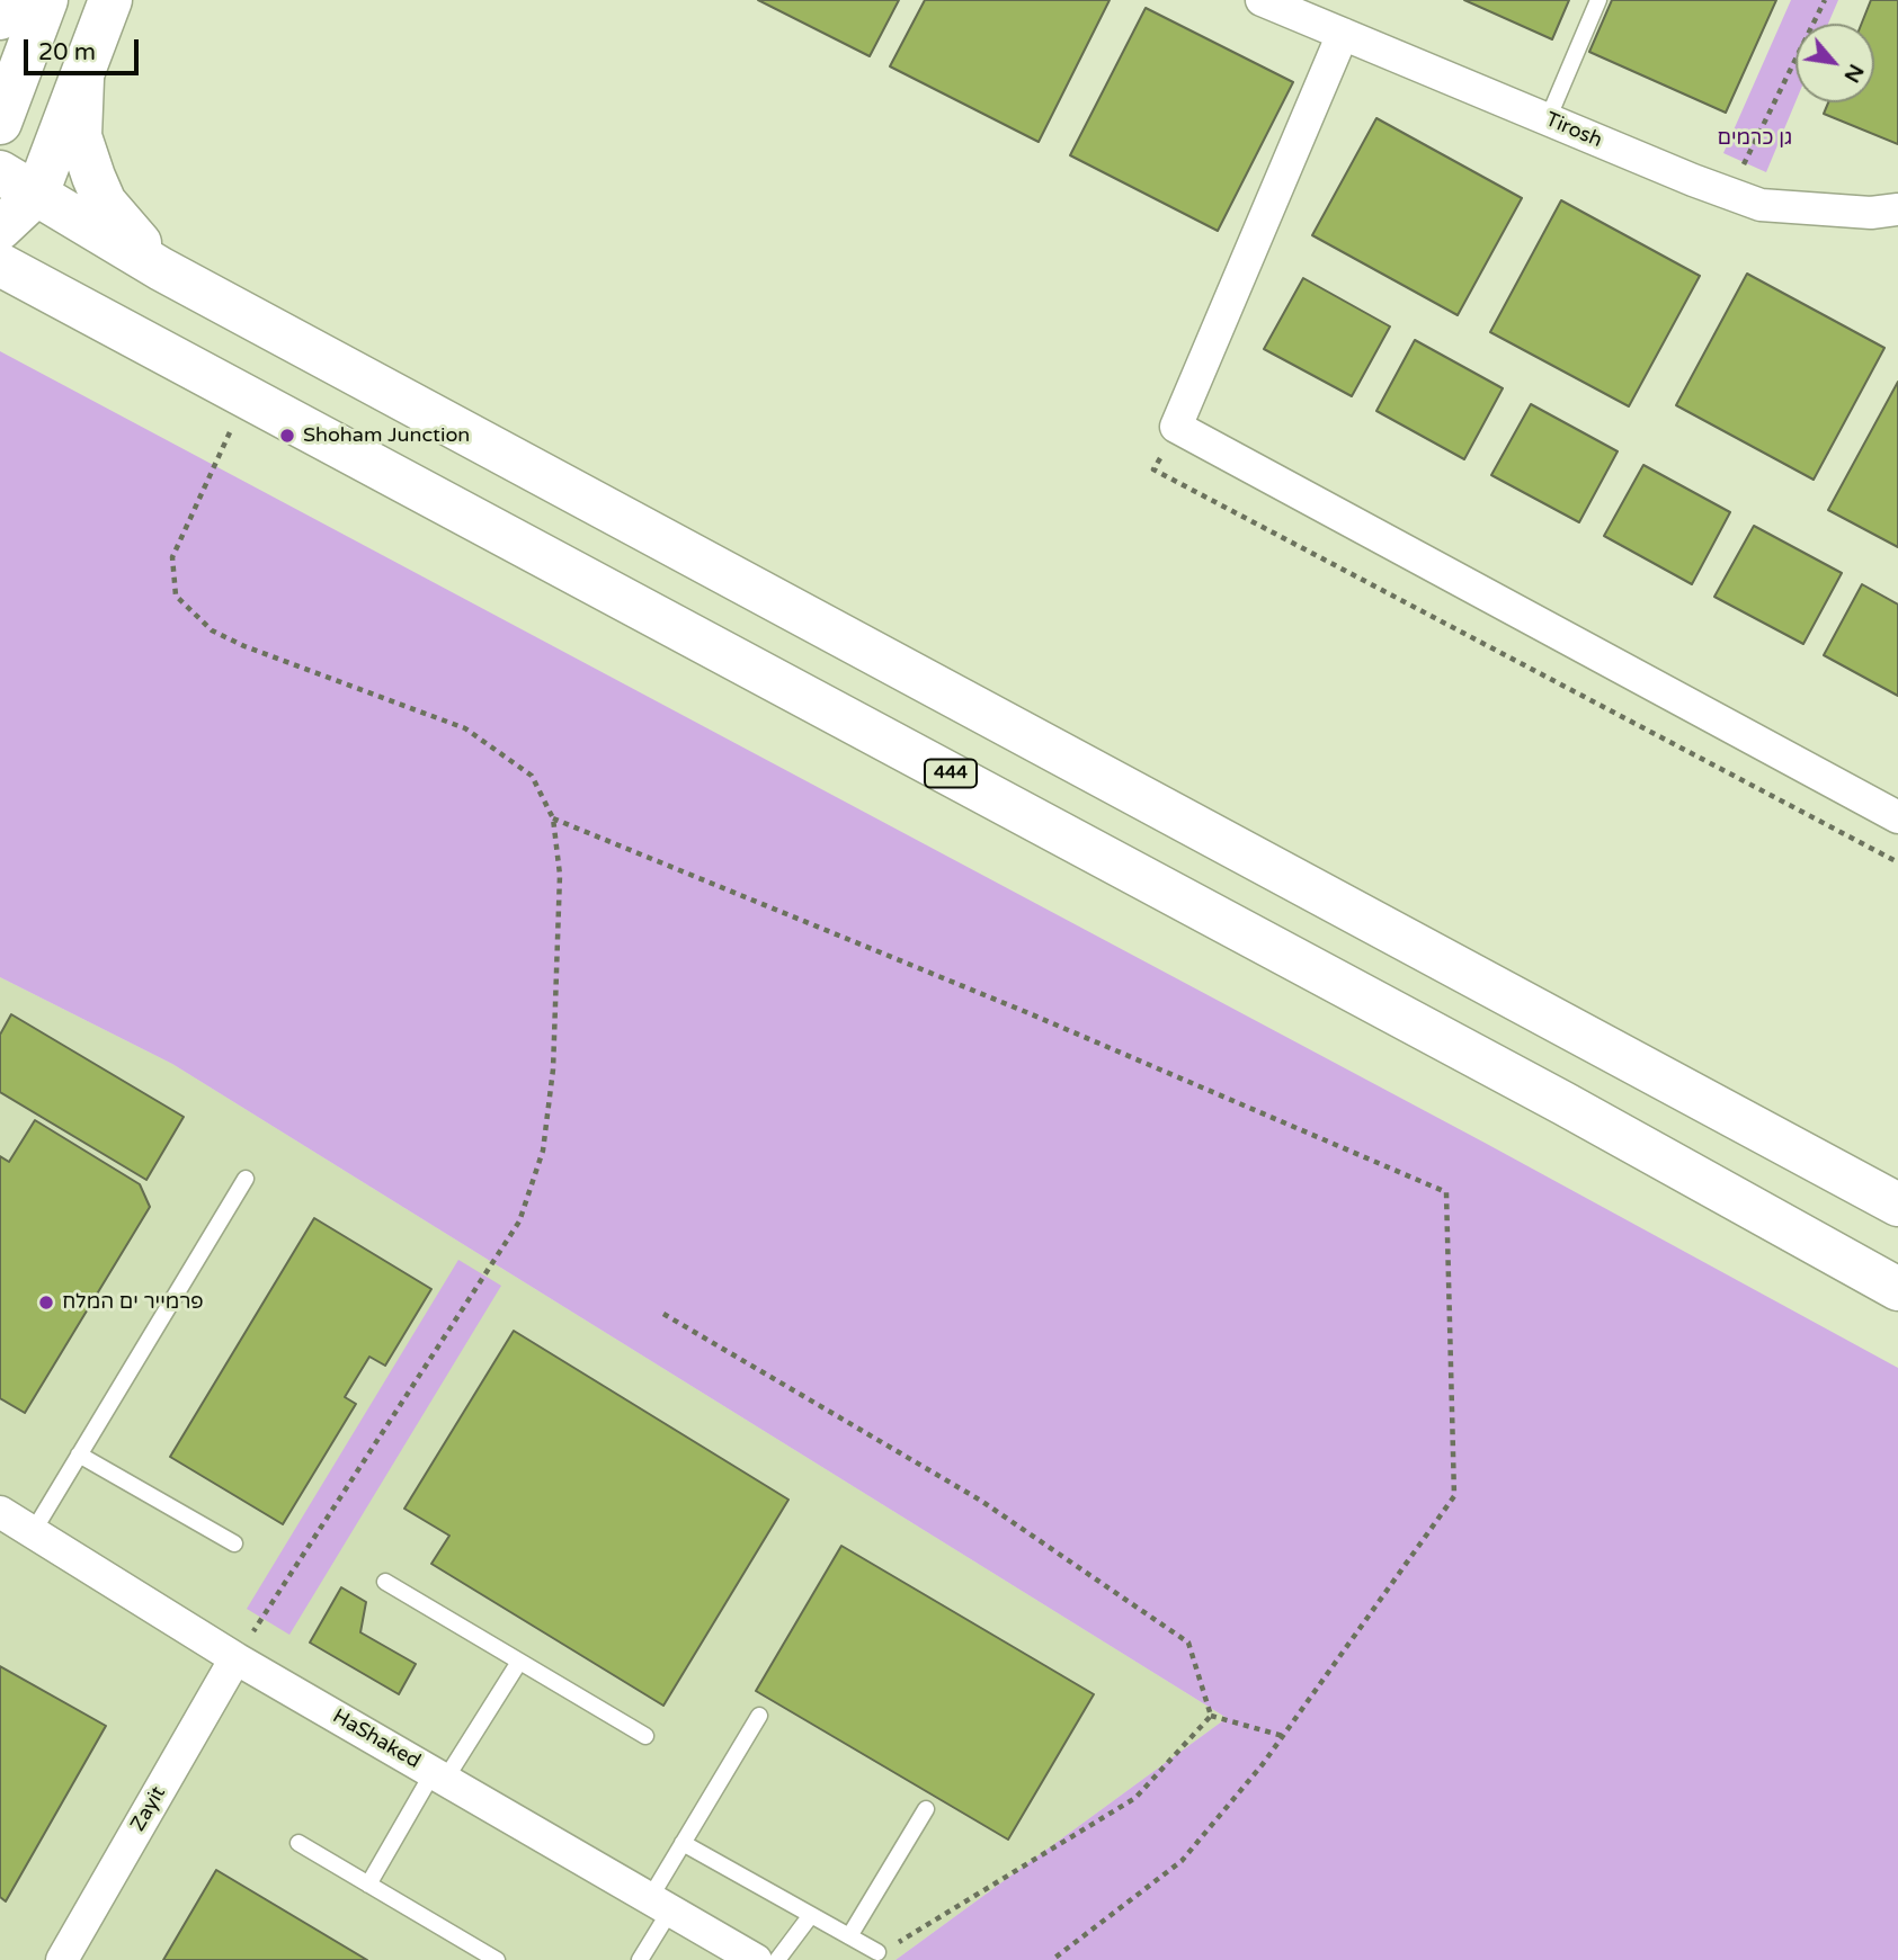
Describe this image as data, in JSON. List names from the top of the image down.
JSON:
{
  "streets": {
    "main road": ["444"],
    "street": ["Tirosh", "HaShaked", "Zayit"]
  },
  "crossings": [
    ["HaShaked", "Zayit"]
  ],
  "parks": ["גן כרמים"],
  "places": ["Shoham Junction", "פרמייר ים המלח"],
  "scale_bar": "20 m",
  "north": "bottom right"
}
